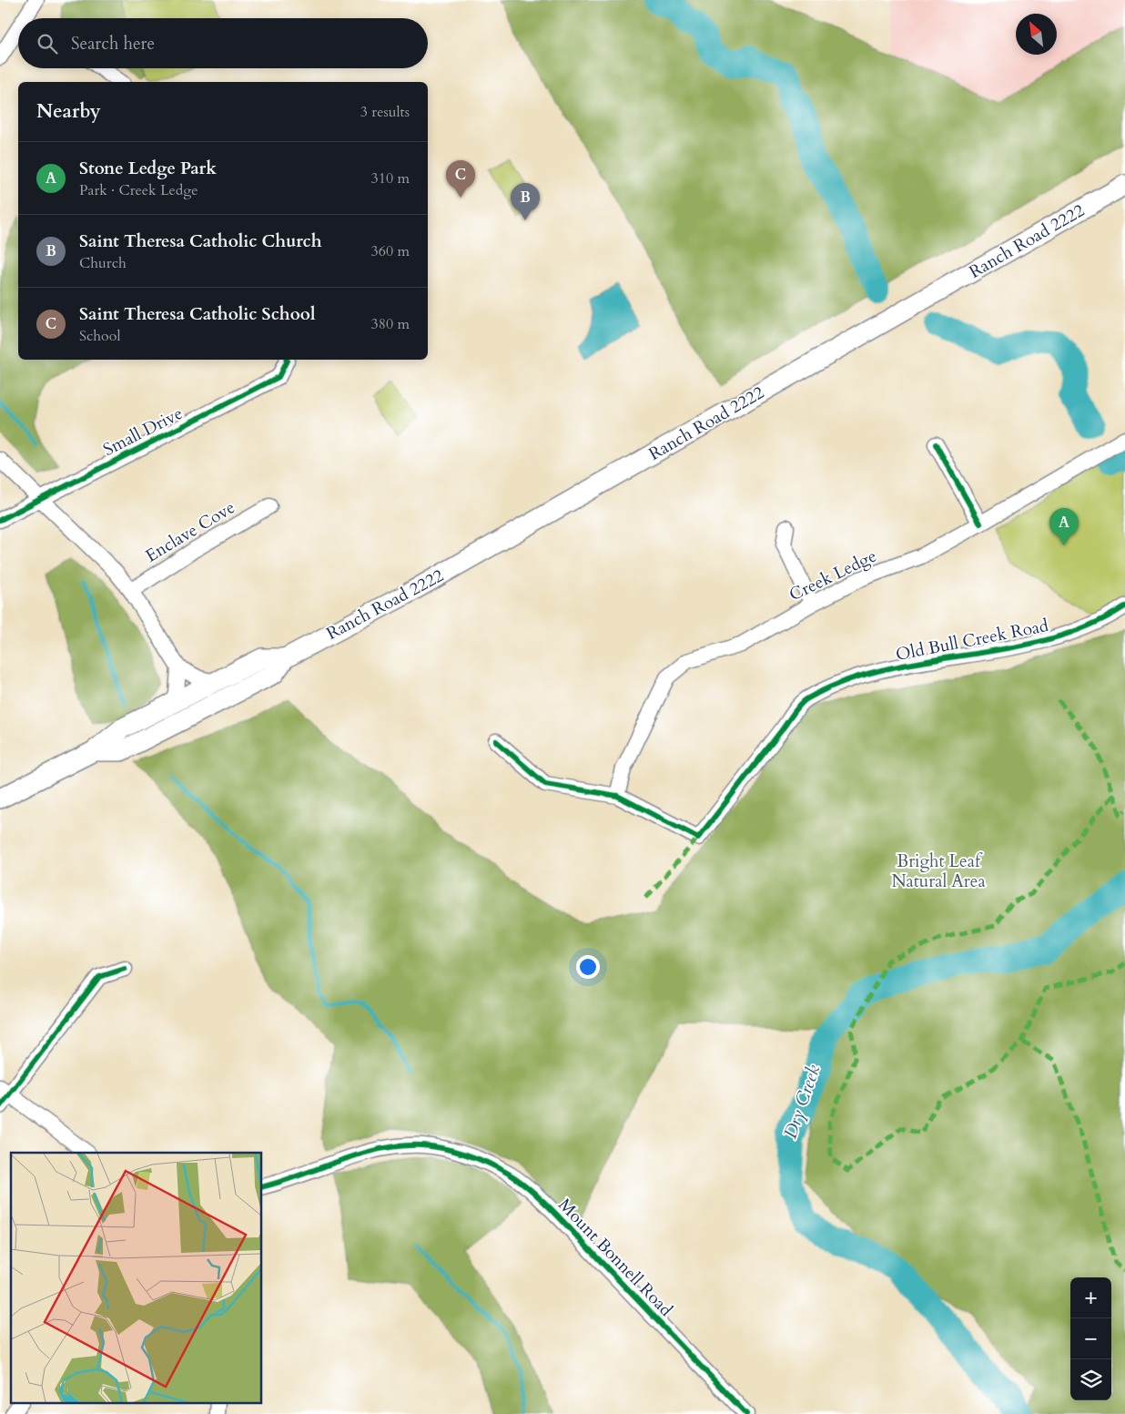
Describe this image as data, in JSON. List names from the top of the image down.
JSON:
{
  "streets": {
    "main road": ["Ranch Road 2222"],
    "street": [
      "Small Drive",
      "Enclave Cove",
      "Creek Ledge",
      "Old Bull Creek Road",
      "Mount Bonnell Road"
    ]
  },
  "crossings": [
    ["Creek Ledge", "Old Bull Creek Road"]
  ],
  "water": ["Dry Creek"],
  "parks": ["Bright Leaf Natural Area"],
  "north": "top left",
  "page": {
    "search": "Search here",
    "heading": ["Nearby", "3 results"],
    "list": [
      {
        "mark": "A",
        "name": "Stone Ledge Park",
        "note": "Park · Creek Ledge",
        "value": "310 m"
      },
      {
        "mark": "B",
        "name": "Saint Theresa Catholic Church",
        "note": "Church",
        "value": "360 m"
      },
      {
        "mark": "C",
        "name": "Saint Theresa Catholic School",
        "note": "School",
        "value": "380 m"
      }
    ],
    "pins": ["C", "B", "A"],
    "map_buttons": ["+", "−"]
  }
}
